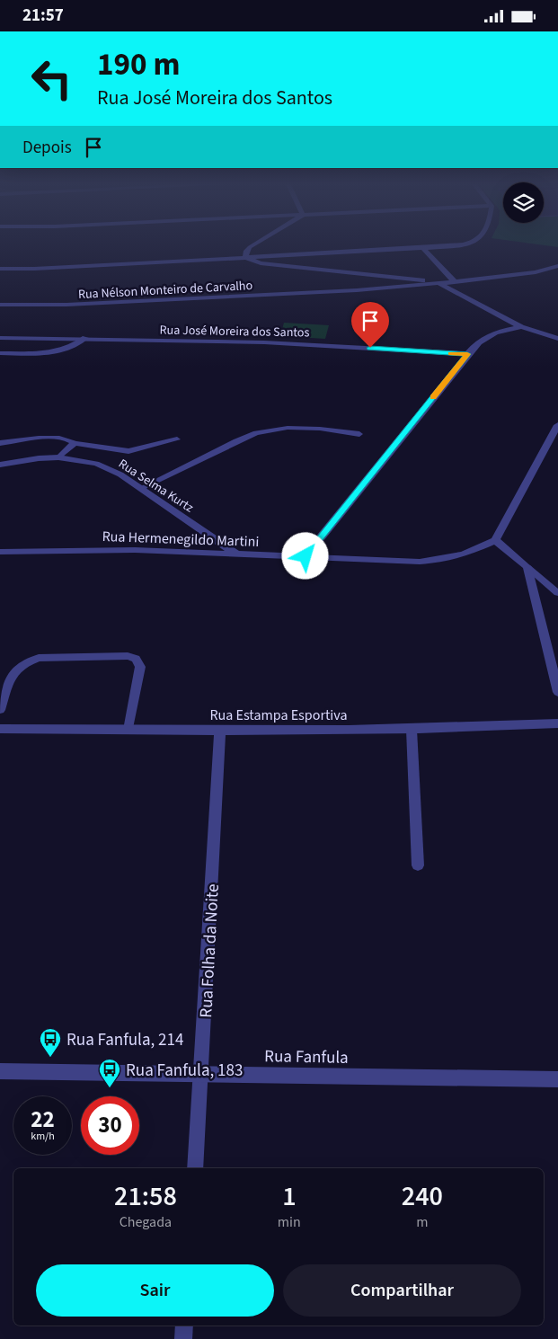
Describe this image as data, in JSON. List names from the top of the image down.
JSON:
{
  "streets": {
    "street": [
      "Rua Nélson Monteiro de Carvalho",
      "Rua José Moreira dos Santos",
      "Rua Selma Kurtz",
      "Rua Hermenegildo Martini",
      "Rua Estampa Esportiva",
      "Rua Folha da Noite",
      "Rua Fanfula"
    ]
  },
  "crossings": [
    ["Rua Selma Kurtz", "Rua Hermenegildo Martini"],
    ["Rua Estampa Esportiva", "Rua Folha da Noite"],
    ["Rua Folha da Noite", "Rua Fanfula"]
  ],
  "places": {
    "bus stop": ["Rua Fanfula, 214", "Rua Fanfula, 183"]
  },
  "page": {
    "status": "21:57",
    "turn": ["190 m", "Rua José Moreira dos Santos"],
    "then": "Depois",
    "speed": "22 km/h",
    "limit": "30",
    "eta": [
      "21:58",
      "Chegada",
      "1",
      "min",
      "240",
      "m"
    ],
    "buttons": ["Sair", "Compartilhar"]
  }
}
